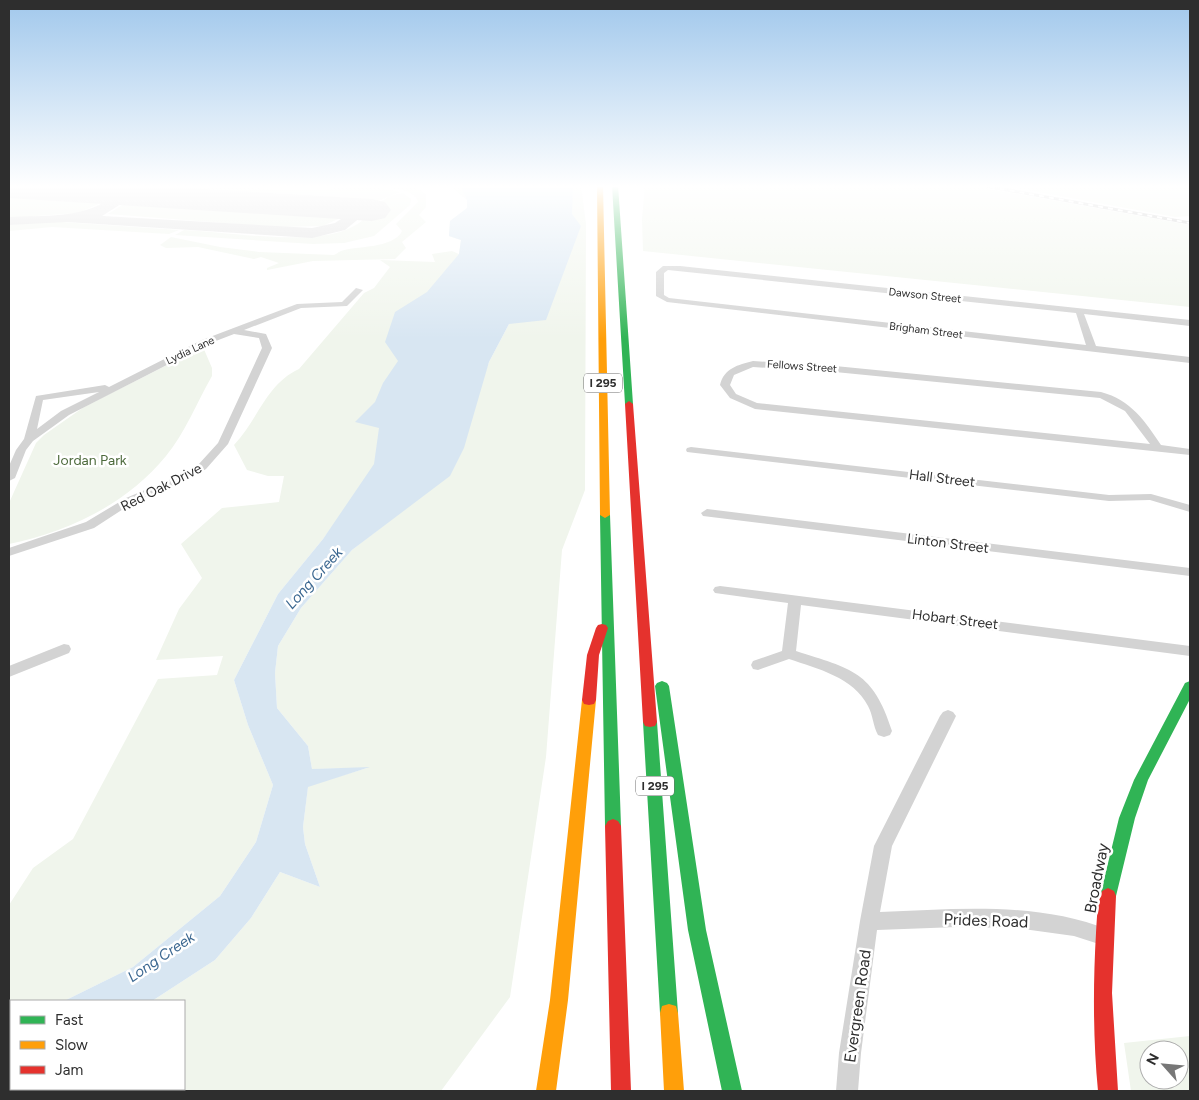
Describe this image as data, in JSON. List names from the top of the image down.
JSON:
{
  "streets": {
    "main road": ["I 295", "Broadway"],
    "street": [
      "Dawson Street",
      "Brigham Street",
      "Lydia Lane",
      "Fellows Street",
      "Hall Street",
      "Red Oak Drive",
      "Linton Street",
      "Hobart Street",
      "Prides Road",
      "Evergreen Road"
    ]
  },
  "crossings": [
    ["Dawson Street", "Brigham Street"],
    ["Lydia Lane", "Red Oak Drive"],
    ["Broadway", "Prides Road"],
    ["Prides Road", "Evergreen Road"]
  ],
  "water": ["Long Creek"],
  "parks": ["Jordan Park"],
  "legend": ["Fast", "Slow", "Jam"],
  "north": "top left"
}
